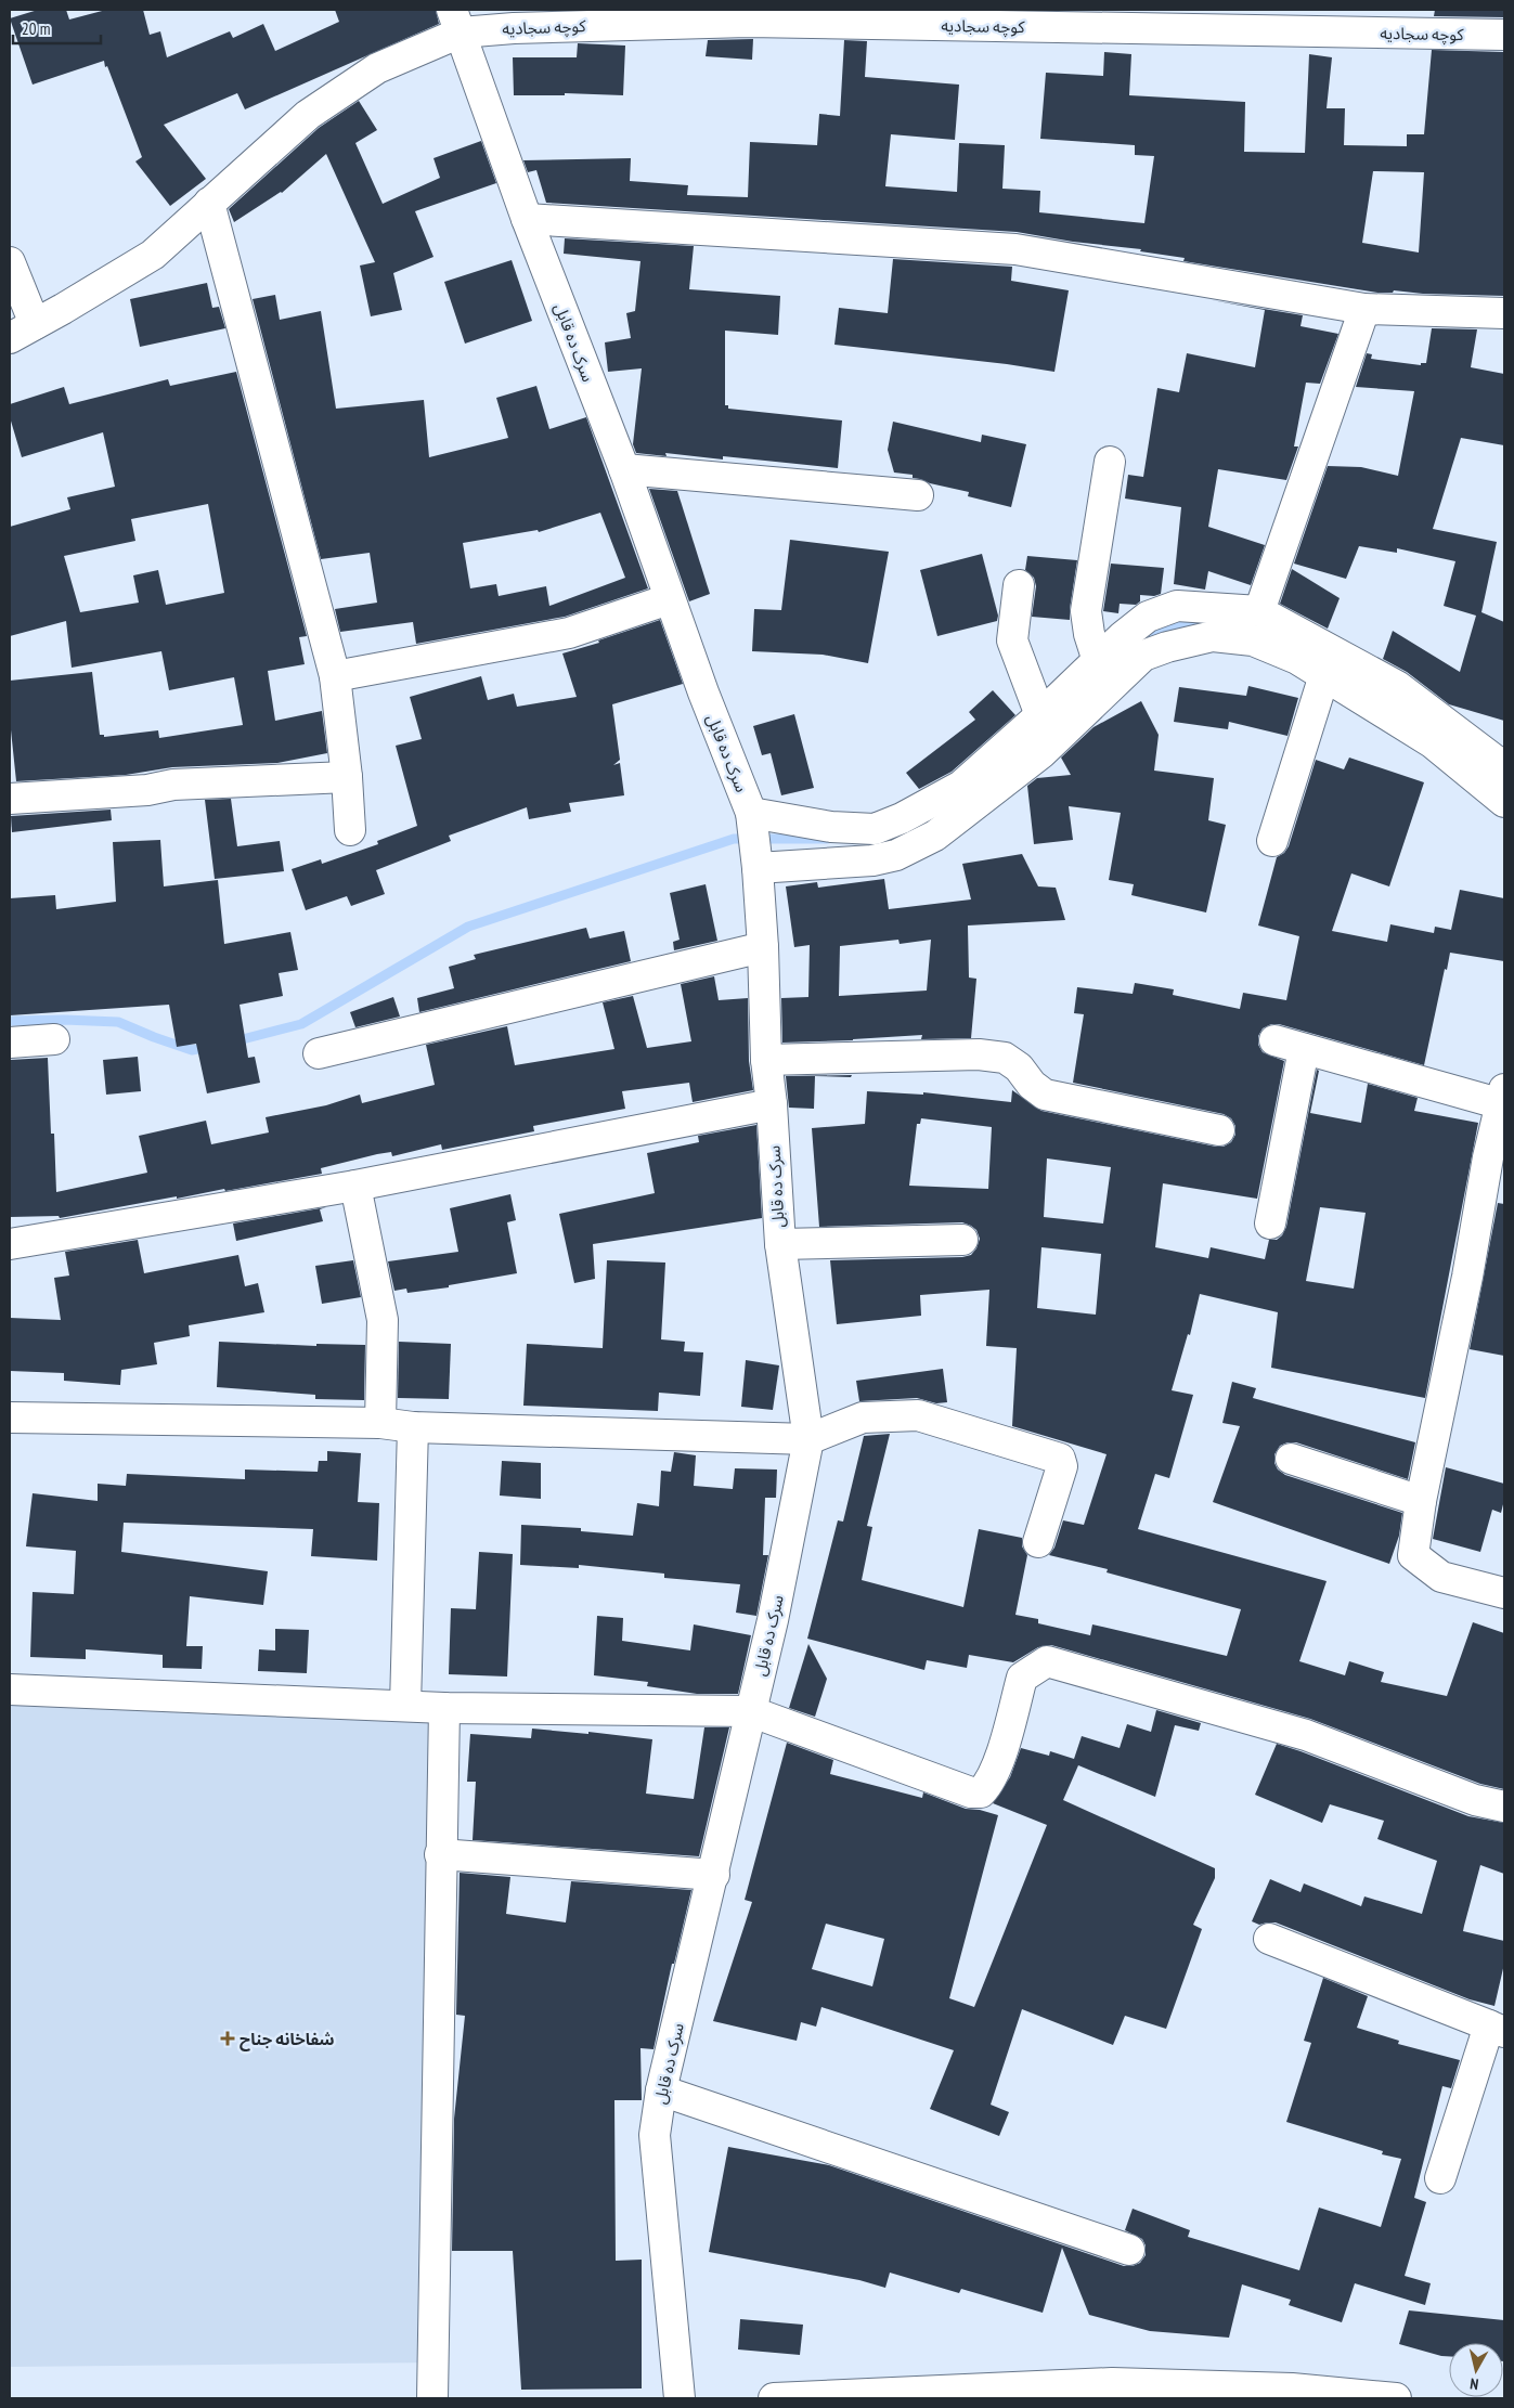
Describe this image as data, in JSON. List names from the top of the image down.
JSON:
{
  "streets": {
    "street": ["کوچه سجادیه", "سرک ده قابل"]
  },
  "crossings": [
    ["کوچه سجادیه", "سرک ده قابل"]
  ],
  "places": {
    "health": ["شفاخانه جناح"]
  },
  "scale_bar": "20 m",
  "north": "bottom"
}
